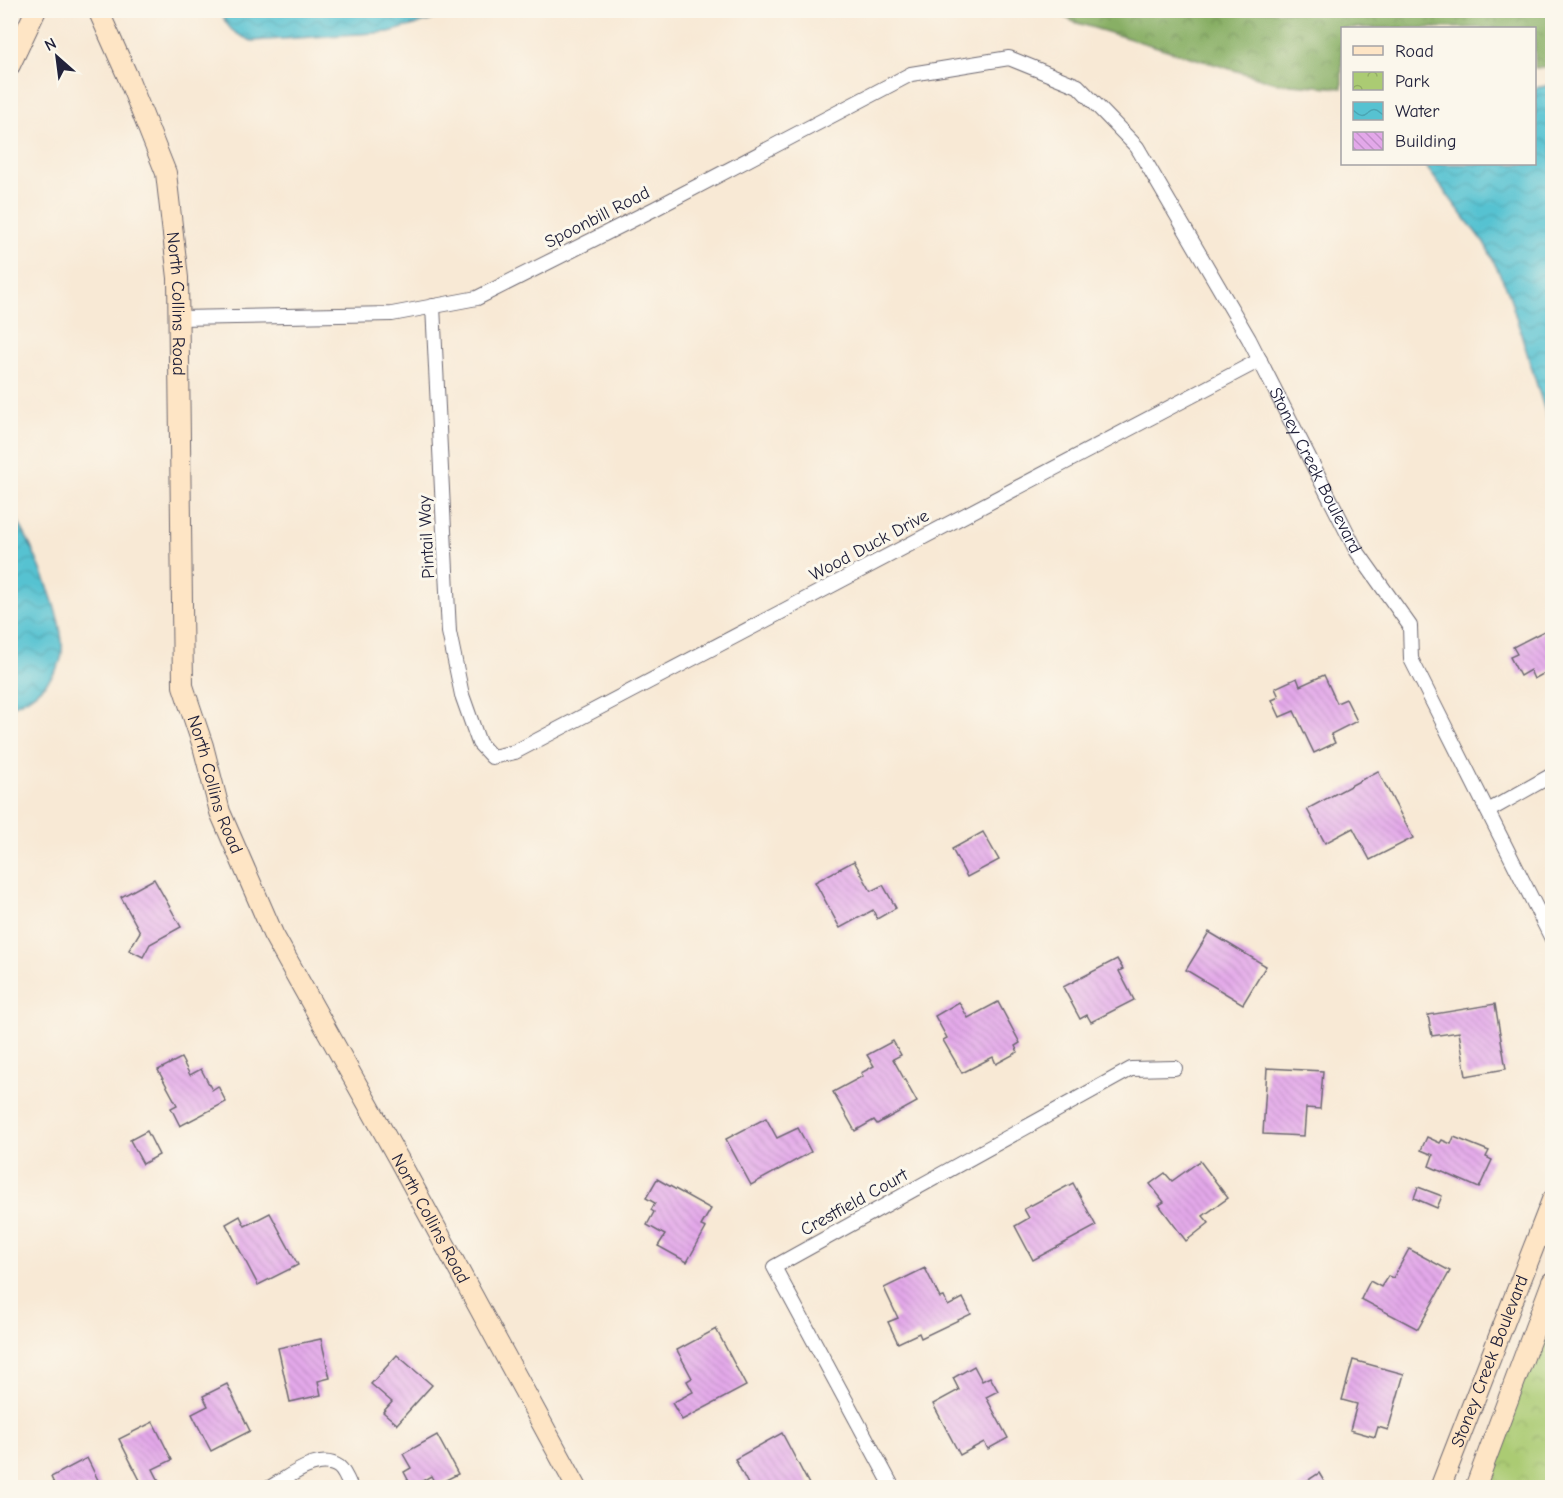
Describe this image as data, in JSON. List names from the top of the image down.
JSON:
{
  "streets": {
    "street": [
      "Spoonbill Road",
      "North Collins Road",
      "Stoney Creek Boulevard",
      "Pintail Way",
      "Wood Duck Drive",
      "Crestfield Court"
    ]
  },
  "crossings": [
    ["Spoonbill Road", "North Collins Road"],
    ["Spoonbill Road", "Stoney Creek Boulevard"],
    ["Spoonbill Road", "Pintail Way"],
    ["Stoney Creek Boulevard", "Wood Duck Drive"],
    ["Pintail Way", "Wood Duck Drive"]
  ],
  "legend": [
    "Road",
    "Park",
    "Water",
    "Building"
  ],
  "north": "top left"
}
